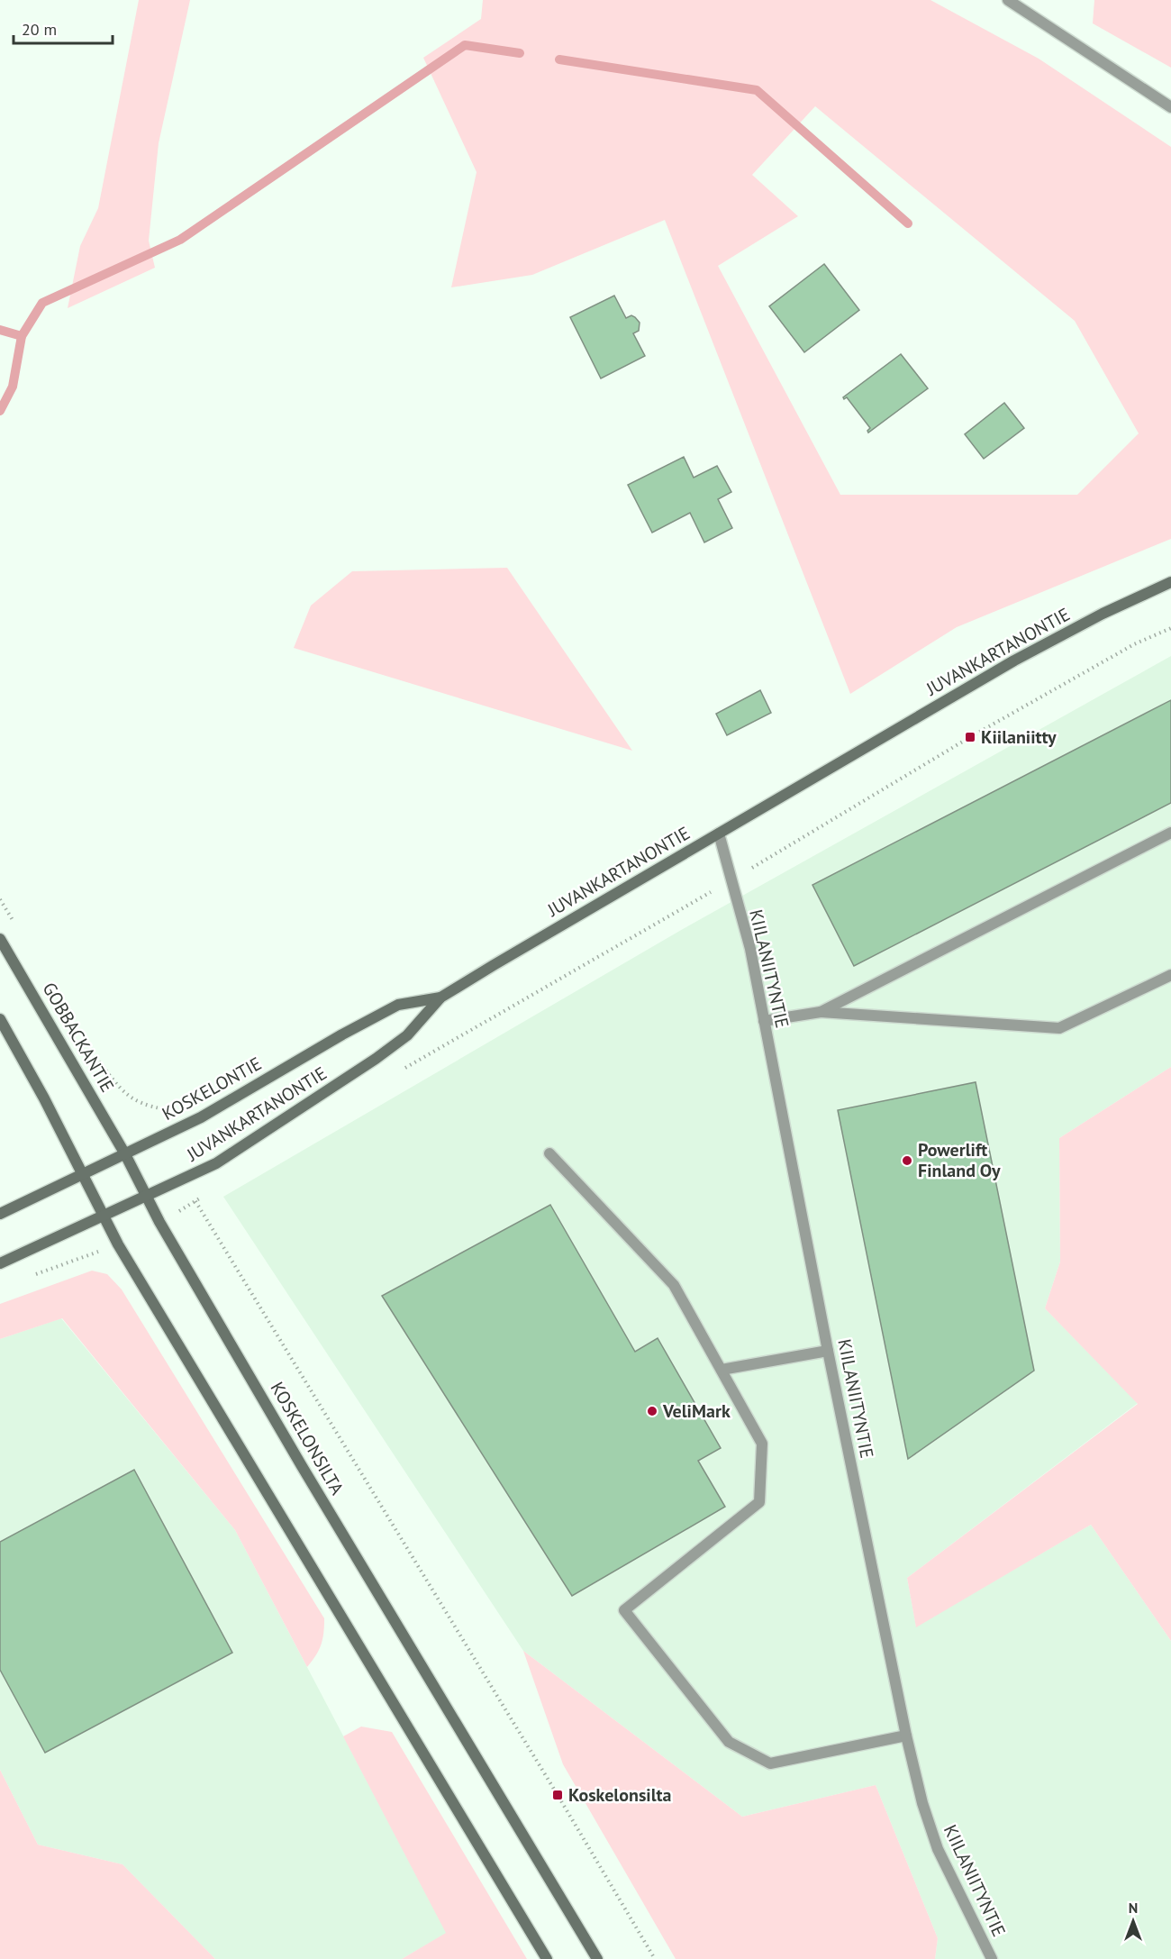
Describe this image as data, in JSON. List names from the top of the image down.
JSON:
{
  "streets": {
    "main road": [
      "JUVANKARTANONTIE",
      "GOBBACKANTIE",
      "KOSKELONTIE",
      "KOSKELONSILTA"
    ],
    "street": ["KIILANIITYNTIE"]
  },
  "crossings": [
    ["JUVANKARTANONTIE", "KIILANIITYNTIE"],
    ["JUVANKARTANONTIE", "KOSKELONTIE"],
    ["JUVANKARTANONTIE", "KOSKELONSILTA"],
    ["GOBBACKANTIE", "KOSKELONTIE"],
    ["GOBBACKANTIE", "KOSKELONSILTA"],
    ["KOSKELONTIE", "KOSKELONSILTA"]
  ],
  "places": {
    "transit": ["Kiilaniitty", "Koskelonsilta"],
    "other": ["Powerlift Finland Oy", "VeliMark"]
  },
  "scale_bar": "20 m",
  "north": "top"
}
